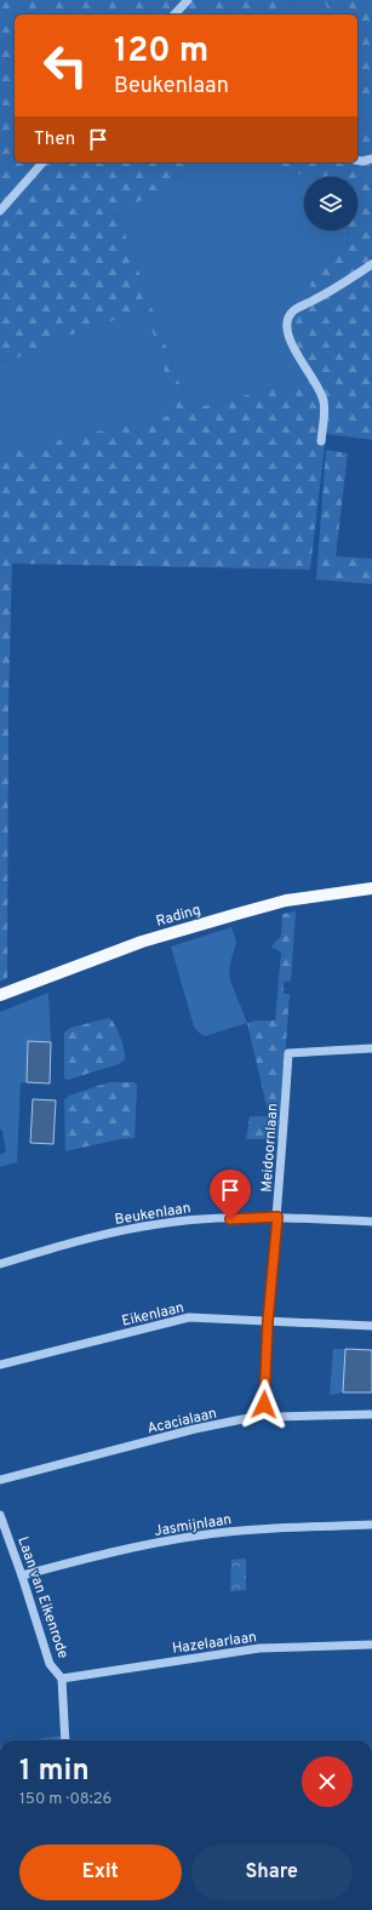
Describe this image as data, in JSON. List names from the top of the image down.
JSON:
{
  "streets": {
    "main road": ["Rading"],
    "street": [
      "Meidoornlaan",
      "Beukenlaan",
      "Eikenlaan",
      "Acacialaan",
      "Jasmijnlaan",
      "Laan van Eikenrode",
      "Hazelaarlaan"
    ]
  },
  "crossings": [
    ["Meidoornlaan", "Beukenlaan"],
    ["Meidoornlaan", "Eikenlaan"],
    ["Meidoornlaan", "Acacialaan"],
    ["Jasmijnlaan", "Laan van Eikenrode"],
    ["Laan van Eikenrode", "Hazelaarlaan"]
  ],
  "page": {
    "turn": ["120 m", "Beukenlaan"],
    "then": "Then",
    "heading": ["1 min", "150 m · 08:26"],
    "buttons": ["Exit", "Share"]
  }
}
